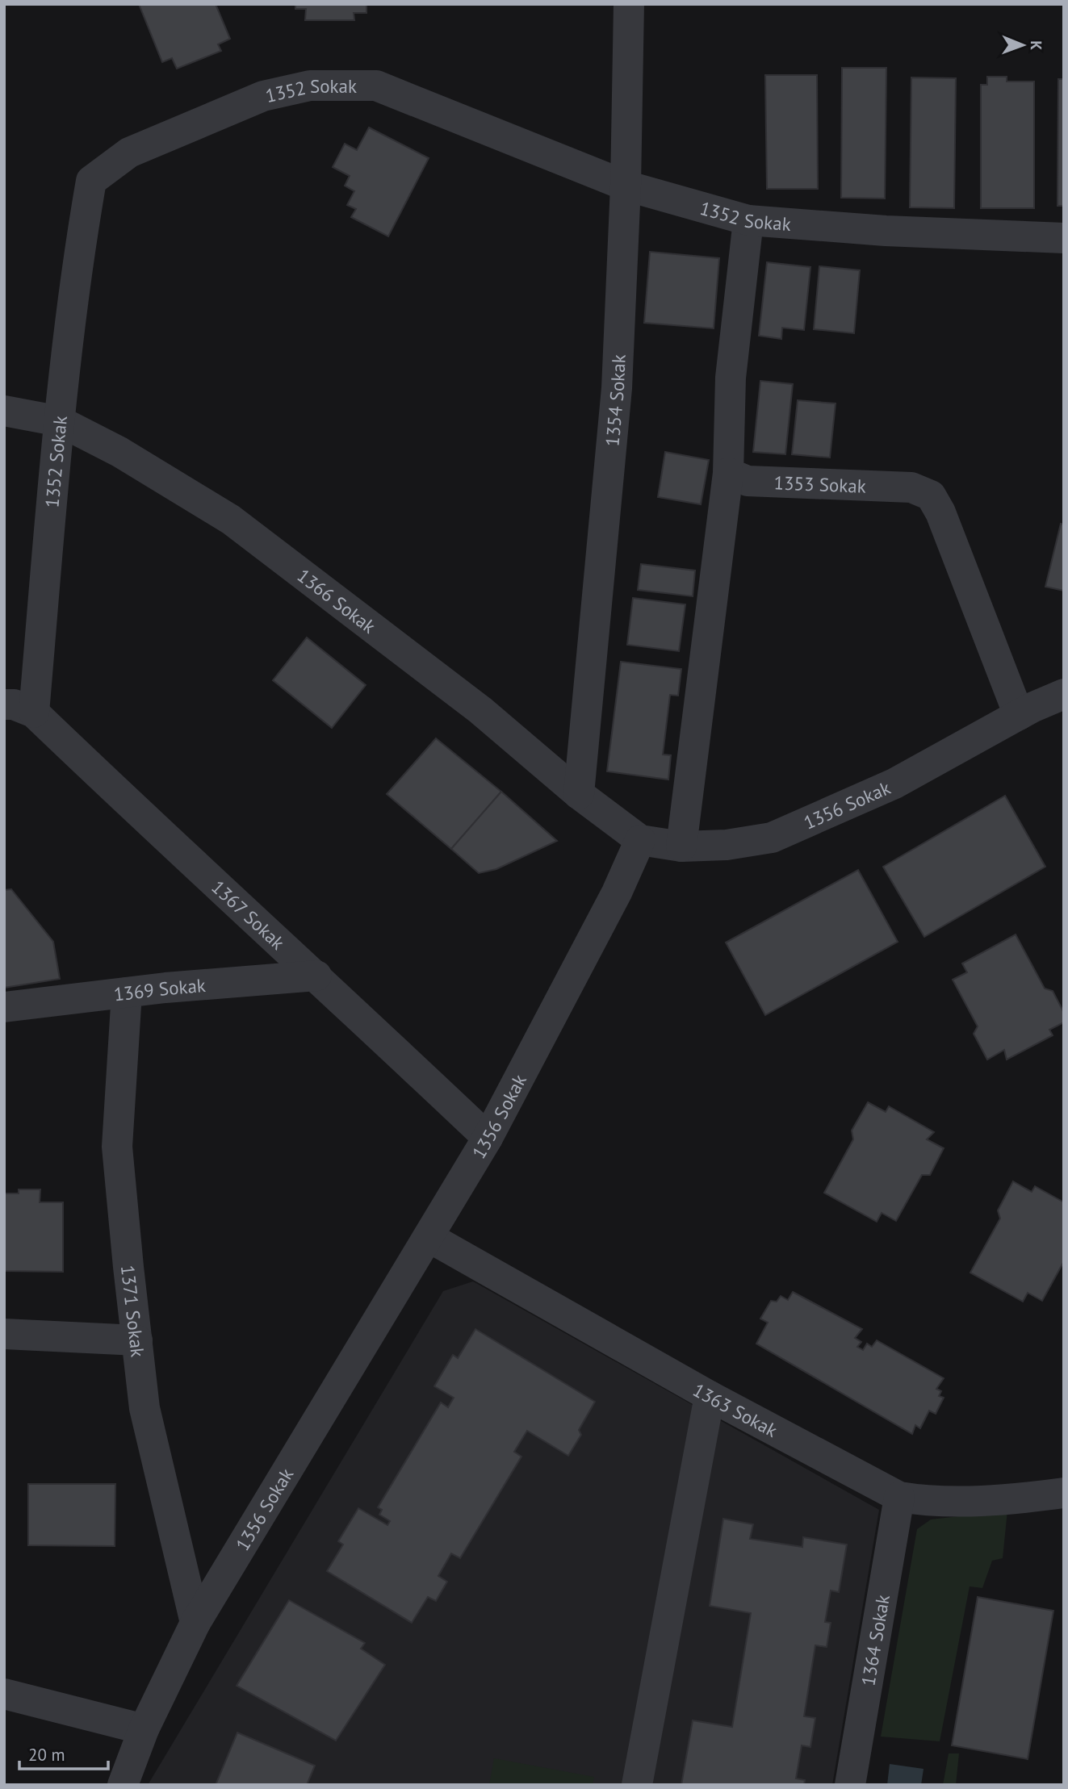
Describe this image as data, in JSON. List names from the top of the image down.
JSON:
{
  "streets": {
    "street": [
      "1352 Sokak",
      "1354 Sokak",
      "1353 Sokak",
      "1366 Sokak",
      "1356 Sokak",
      "1367 Sokak",
      "1369 Sokak",
      "1371 Sokak",
      "1363 Sokak",
      "1364 Sokak"
    ]
  },
  "crossings": [
    ["1352 Sokak", "1354 Sokak"],
    ["1352 Sokak", "1366 Sokak"],
    ["1352 Sokak", "1367 Sokak"],
    ["1354 Sokak", "1366 Sokak"],
    ["1353 Sokak", "1356 Sokak"],
    ["1366 Sokak", "1356 Sokak"],
    ["1356 Sokak", "1367 Sokak"],
    ["1356 Sokak", "1371 Sokak"],
    ["1356 Sokak", "1363 Sokak"],
    ["1367 Sokak", "1369 Sokak"],
    ["1369 Sokak", "1371 Sokak"],
    ["1363 Sokak", "1364 Sokak"]
  ],
  "scale_bar": "20 m",
  "north": "right"
}
